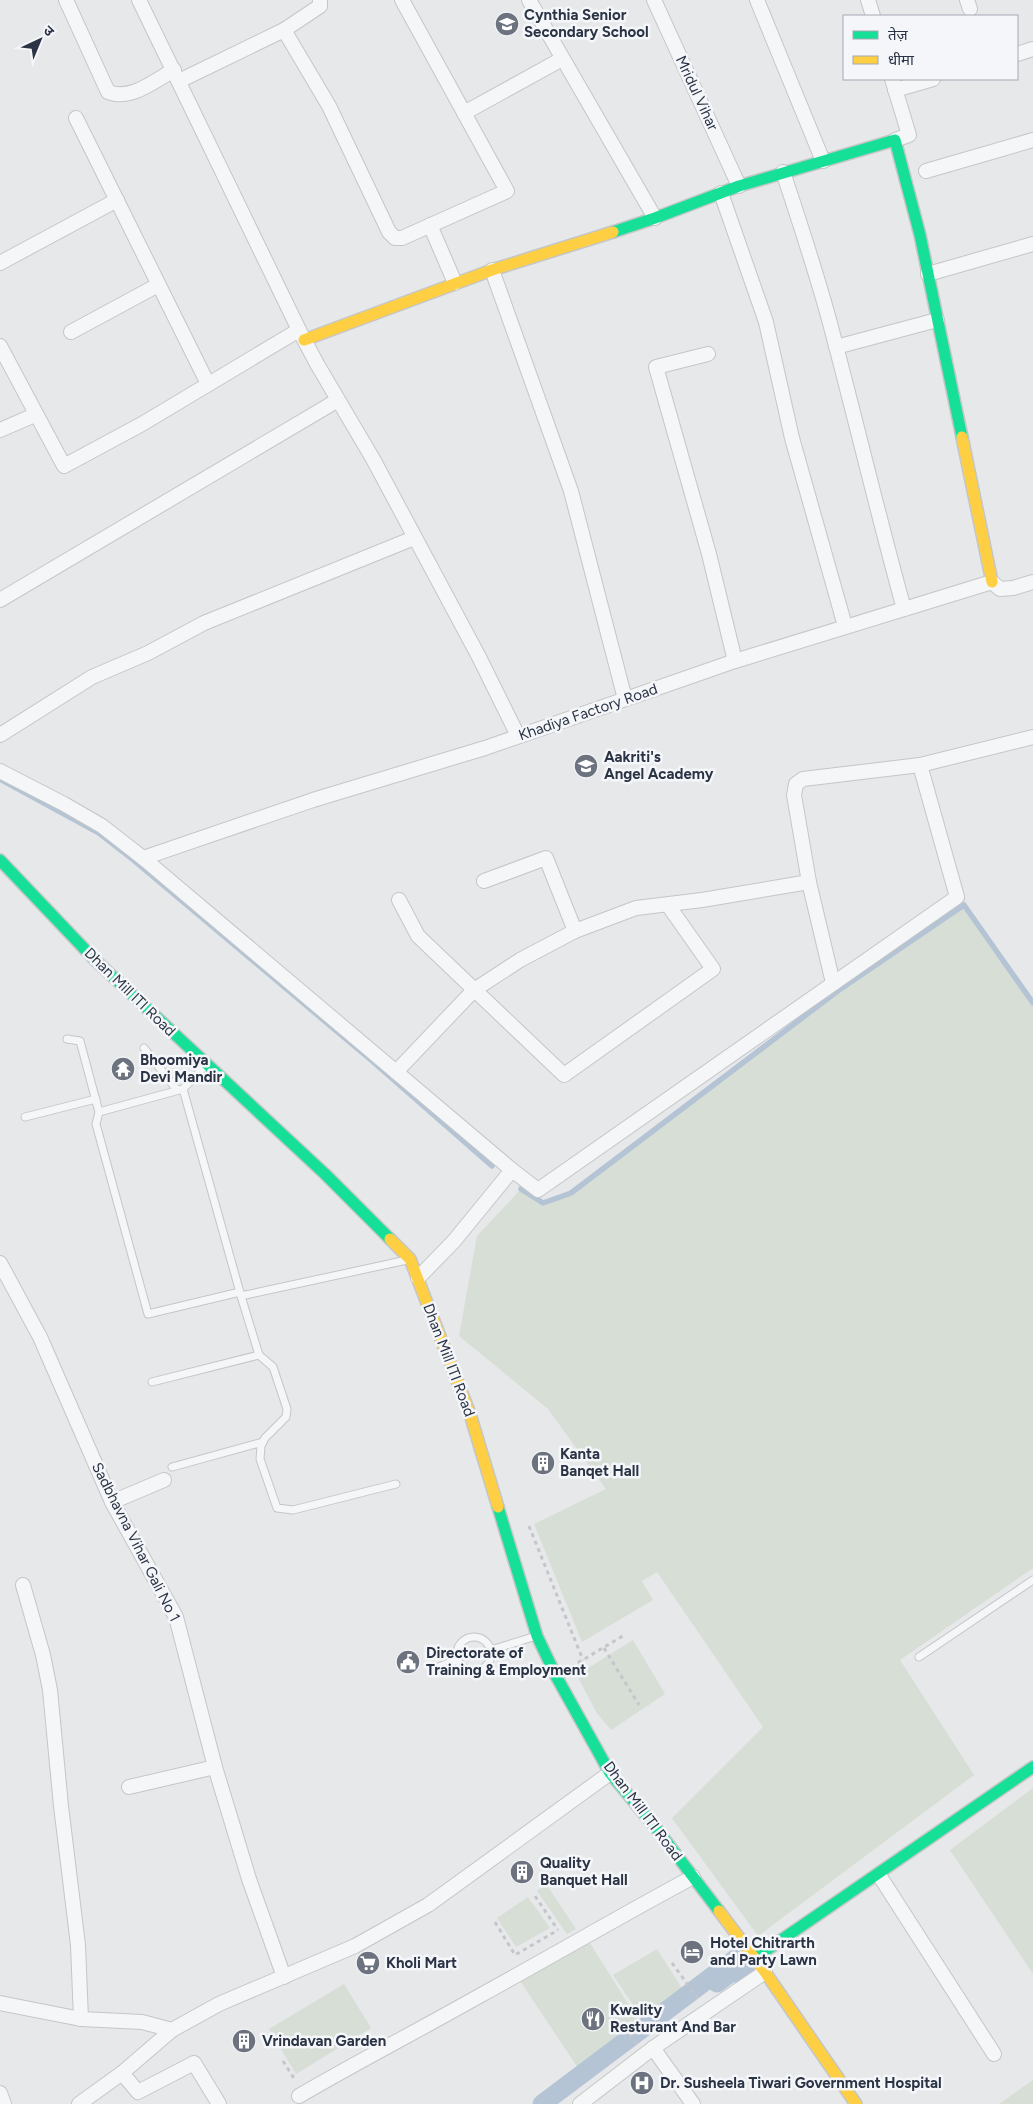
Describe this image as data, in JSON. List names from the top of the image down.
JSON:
{
  "streets": {
    "street": [
      "Mridul Vihar",
      "Khadiya Factory Road",
      "Dhan Mill ITI Road",
      "Sadbhavna Vihar Gali No 1"
    ]
  },
  "places": {
    "school or university": ["Cynthia Senior Secondary School", "Aakriti's Angel Academy"],
    "temple": ["Bhoomiya Devi Mandir"],
    "building": ["Kanta Banqet Hall", "Quality Banquet Hall", "Vrindavan Garden"],
    "public building": ["Directorate of Training & Employment"],
    "hotel": ["Hotel Chitrarth and Party Lawn"],
    "supermarket": ["Kholi Mart"],
    "restaurant": ["Kwality Resturant And Bar"],
    "hospital": ["Dr. Susheela Tiwari Government Hospital"]
  },
  "legend": ["तेज़", "धीमा"],
  "north": "top right"
}
